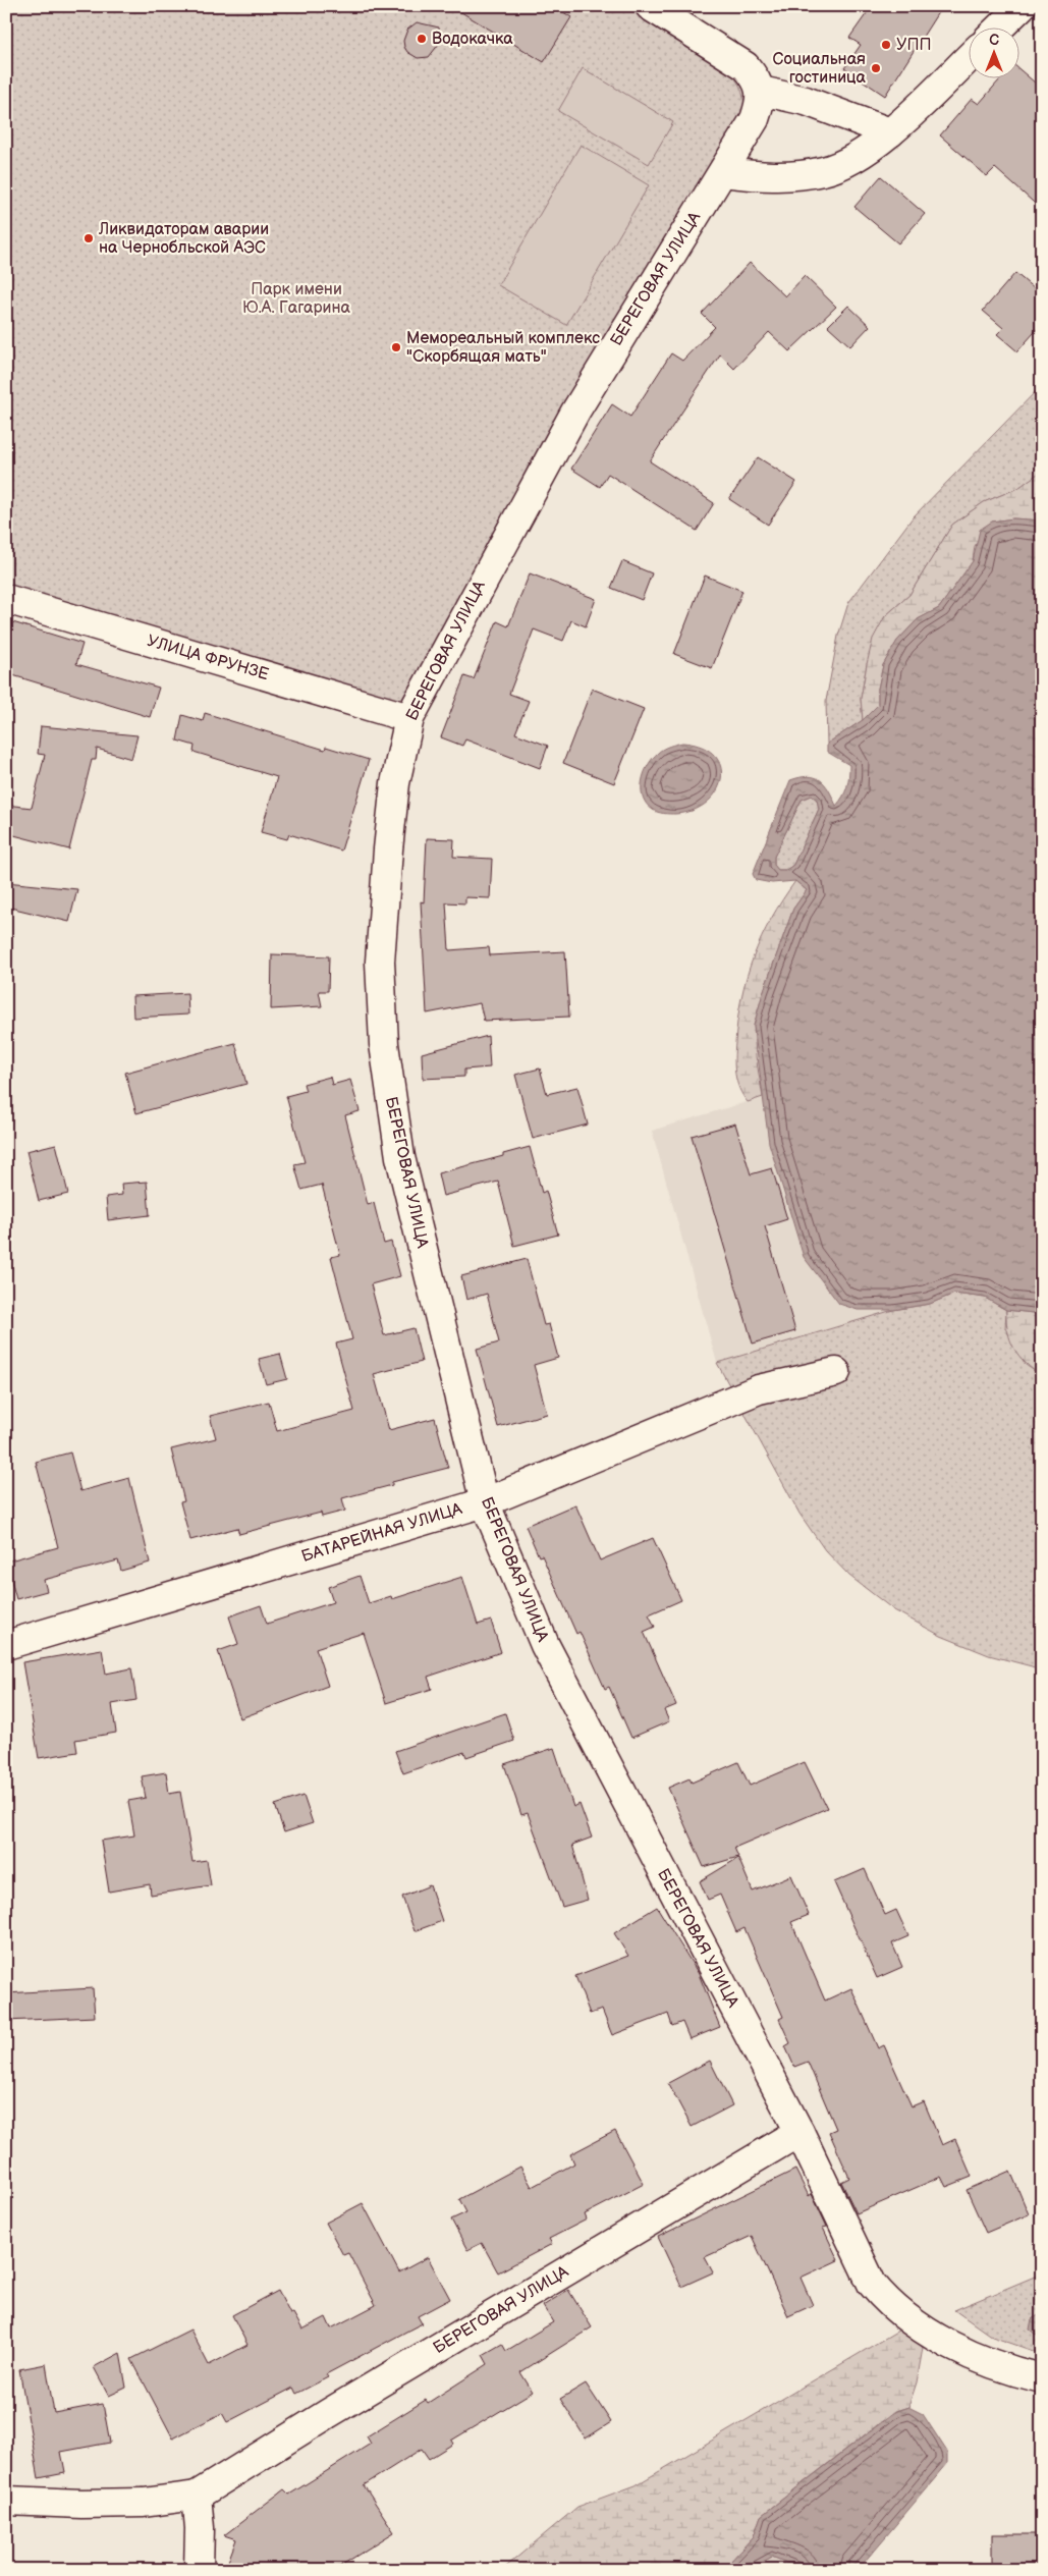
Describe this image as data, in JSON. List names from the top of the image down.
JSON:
{
  "streets": {
    "street": ["БЕРЕГОВАЯ УЛИЦА", "УЛИЦА ФРУНЗЕ", "БАТАРЕЙНАЯ УЛИЦА"]
  },
  "crossings": [
    ["БЕРЕГОВАЯ УЛИЦА", "УЛИЦА ФРУНЗЕ"],
    ["БЕРЕГОВАЯ УЛИЦА", "БАТАРЕЙНАЯ УЛИЦА"]
  ],
  "parks": ["Парк имени Ю.А. Гагарина"],
  "places": [
    "Водокачка",
    "УПП",
    "Социальная гостиница",
    "Ликвидаторам аварии на Чернобльской АЭС",
    "Мемореальный комплекс \"Cкорбящая мать\""
  ],
  "north": "top"
}
